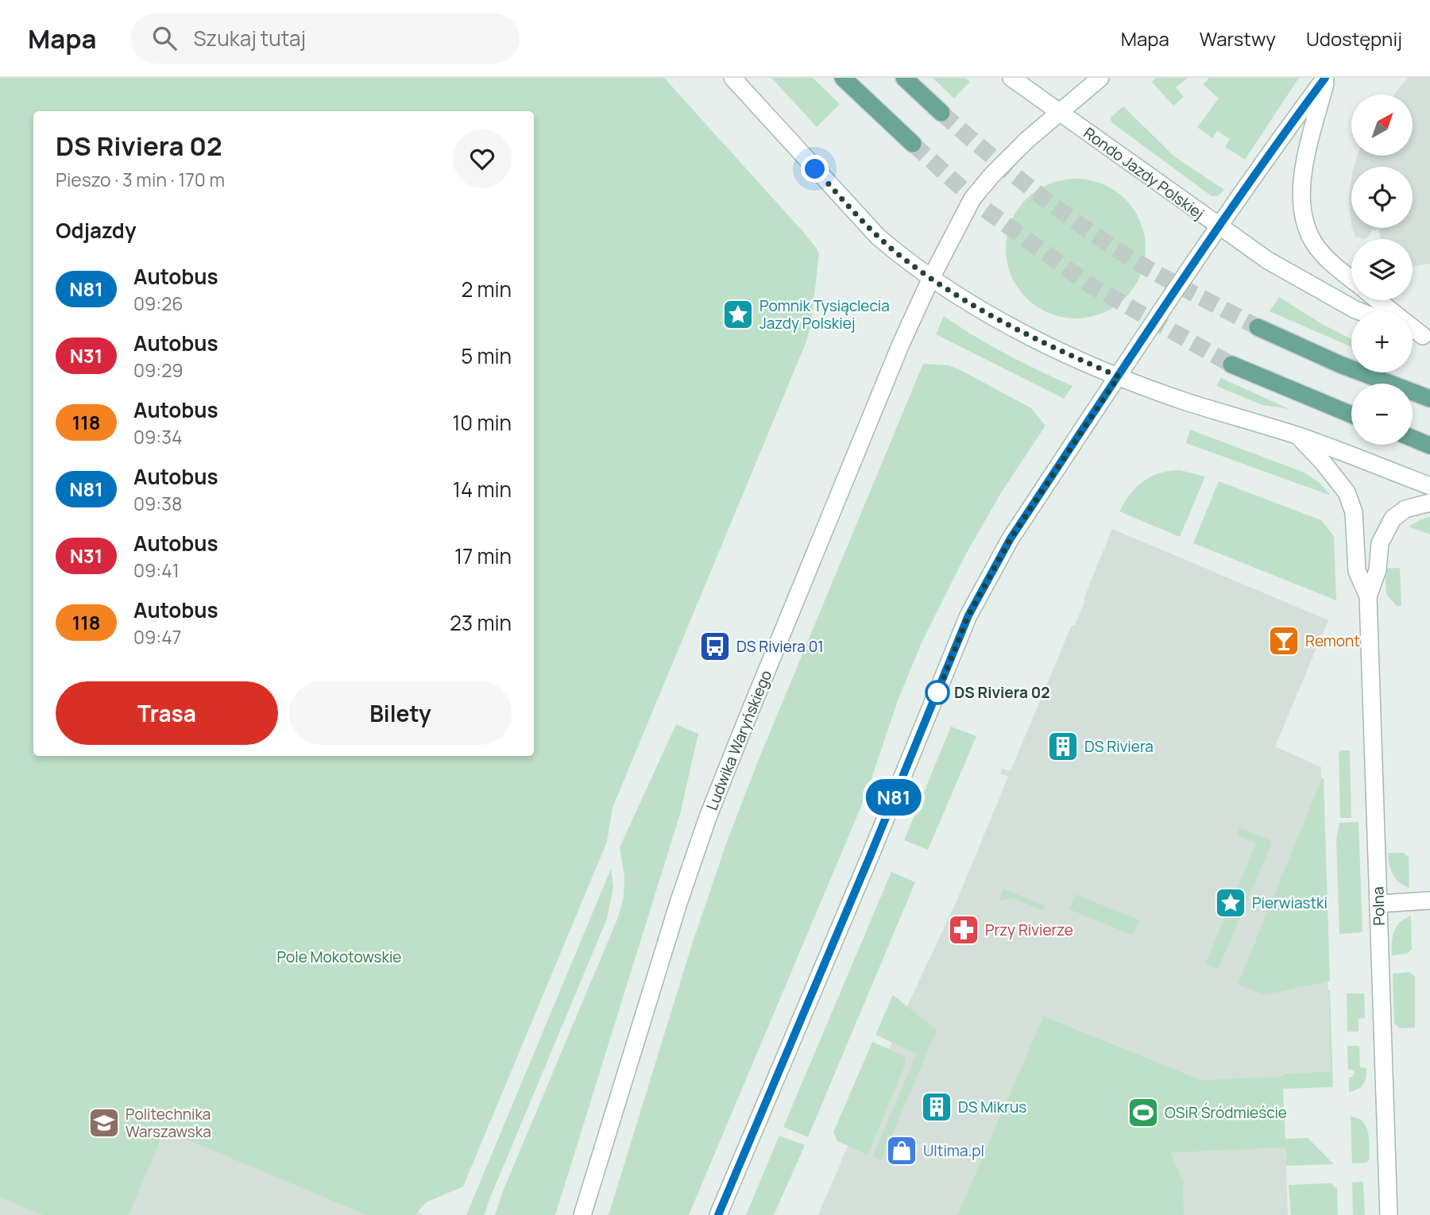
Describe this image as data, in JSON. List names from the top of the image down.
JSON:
{
  "streets": {
    "main road": ["Rondo Jazdy Polskiej", "Ludwika Waryńskiego", "Polna"]
  },
  "parks": ["Pole Mokotowskie"],
  "places": {
    "place": ["Pomnik Tysiąclecia Jazdy Polskiej", "Pierwiastki"],
    "bar": ["Remont"],
    "bus stop": ["DS Riviera 01"],
    "other": ["DS Riviera 02"],
    "building": ["DS Riviera", "DS Mikrus"],
    "pharmacy": ["Przy Rivierze"],
    "sports": ["OSiR Śródmieście"],
    "school or university": ["Politechnika Warszawska"],
    "shop": ["Ultima.pl"]
  },
  "lines": ["bus line N81"],
  "north": "top right",
  "page": {
    "header": "Mapa",
    "search": "Szukaj tutaj",
    "nav": ["Mapa", "Warstwy", "Udostępnij"],
    "on_map": "N81",
    "map_buttons": ["+", "−"],
    "heading": [
      ["DS Riviera 02", "Pieszo · 3 min · 170 m"],
      "Odjazdy"
    ],
    "list": [
      {
        "mark": "N81",
        "name": "Autobus",
        "note": "09:26",
        "value": "2 min"
      },
      {
        "mark": "N31",
        "name": "Autobus",
        "note": "09:29",
        "value": "5 min"
      },
      {
        "mark": "118",
        "name": "Autobus",
        "note": "09:34",
        "value": "10 min"
      },
      {
        "mark": "N81",
        "name": "Autobus",
        "note": "09:38",
        "value": "14 min"
      },
      {
        "mark": "N31",
        "name": "Autobus",
        "note": "09:41",
        "value": "17 min"
      },
      {
        "mark": "118",
        "name": "Autobus",
        "note": "09:47",
        "value": "23 min"
      }
    ],
    "buttons": ["Trasa", "Bilety"]
  }
}
